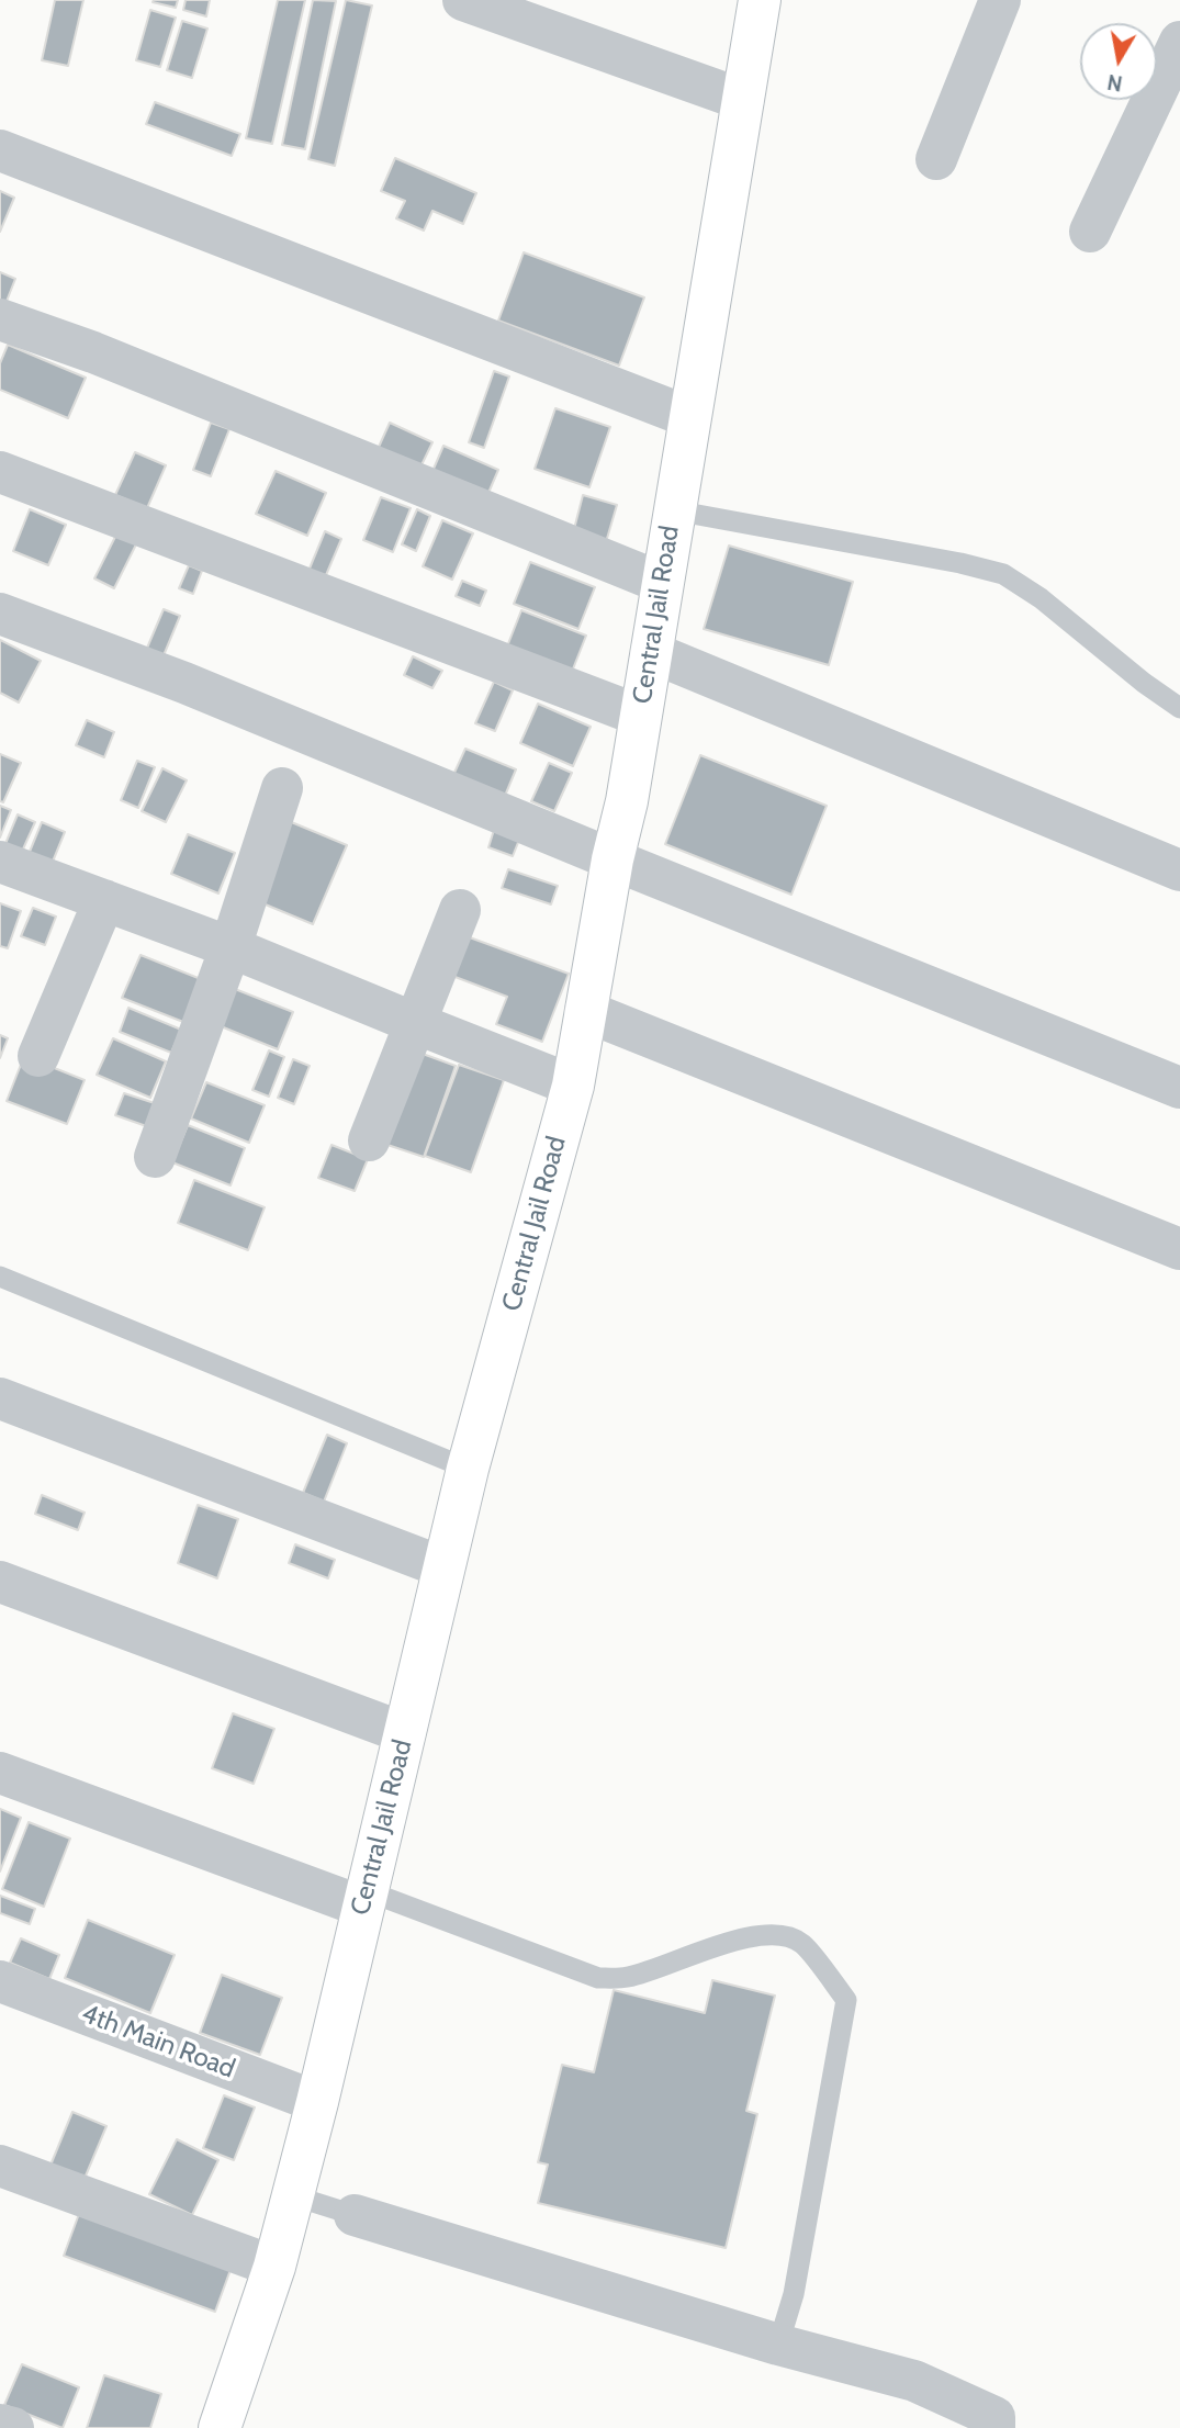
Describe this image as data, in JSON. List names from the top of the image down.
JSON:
{
  "streets": {
    "main road": ["Central Jail Road"],
    "street": ["4th Main Road"]
  },
  "crossings": [
    ["Central Jail Road", "4th Main Road"]
  ],
  "north": "bottom"
}
